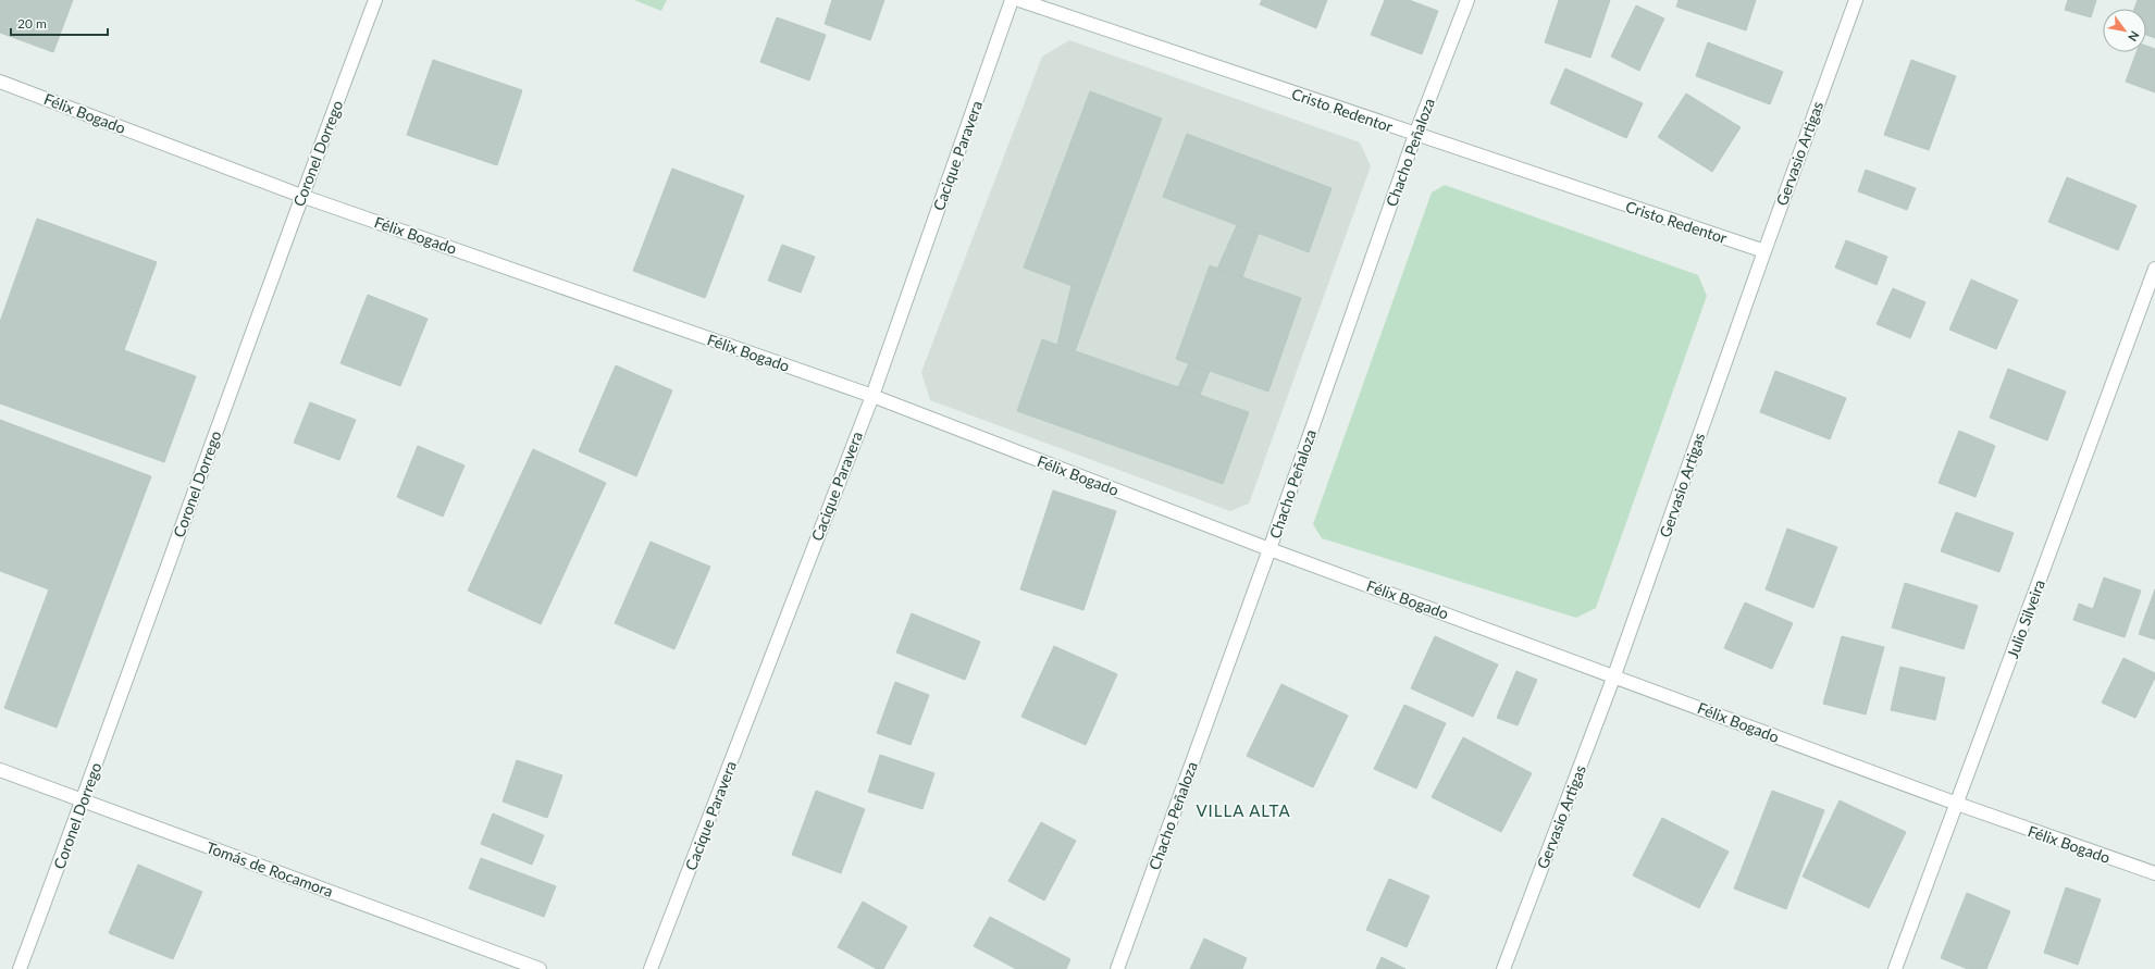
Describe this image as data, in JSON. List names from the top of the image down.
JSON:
{
  "streets": {
    "street": [
      "Cristo Redentor",
      "Félix Bogado",
      "Chacho Peñaloza",
      "Coronel Dorrego",
      "Gervasio Artigas",
      "Cacique Paravera",
      "Julio Silveira",
      "Tomás de Rocamora"
    ]
  },
  "crossings": [
    ["Cristo Redentor", "Chacho Peñaloza"],
    ["Cristo Redentor", "Gervasio Artigas"],
    ["Félix Bogado", "Chacho Peñaloza"],
    ["Félix Bogado", "Coronel Dorrego"],
    ["Félix Bogado", "Gervasio Artigas"],
    ["Félix Bogado", "Cacique Paravera"],
    ["Félix Bogado", "Julio Silveira"],
    ["Coronel Dorrego", "Tomás de Rocamora"]
  ],
  "districts": ["VILLA ALTA"],
  "scale_bar": "20 m",
  "north": "bottom right"
}
